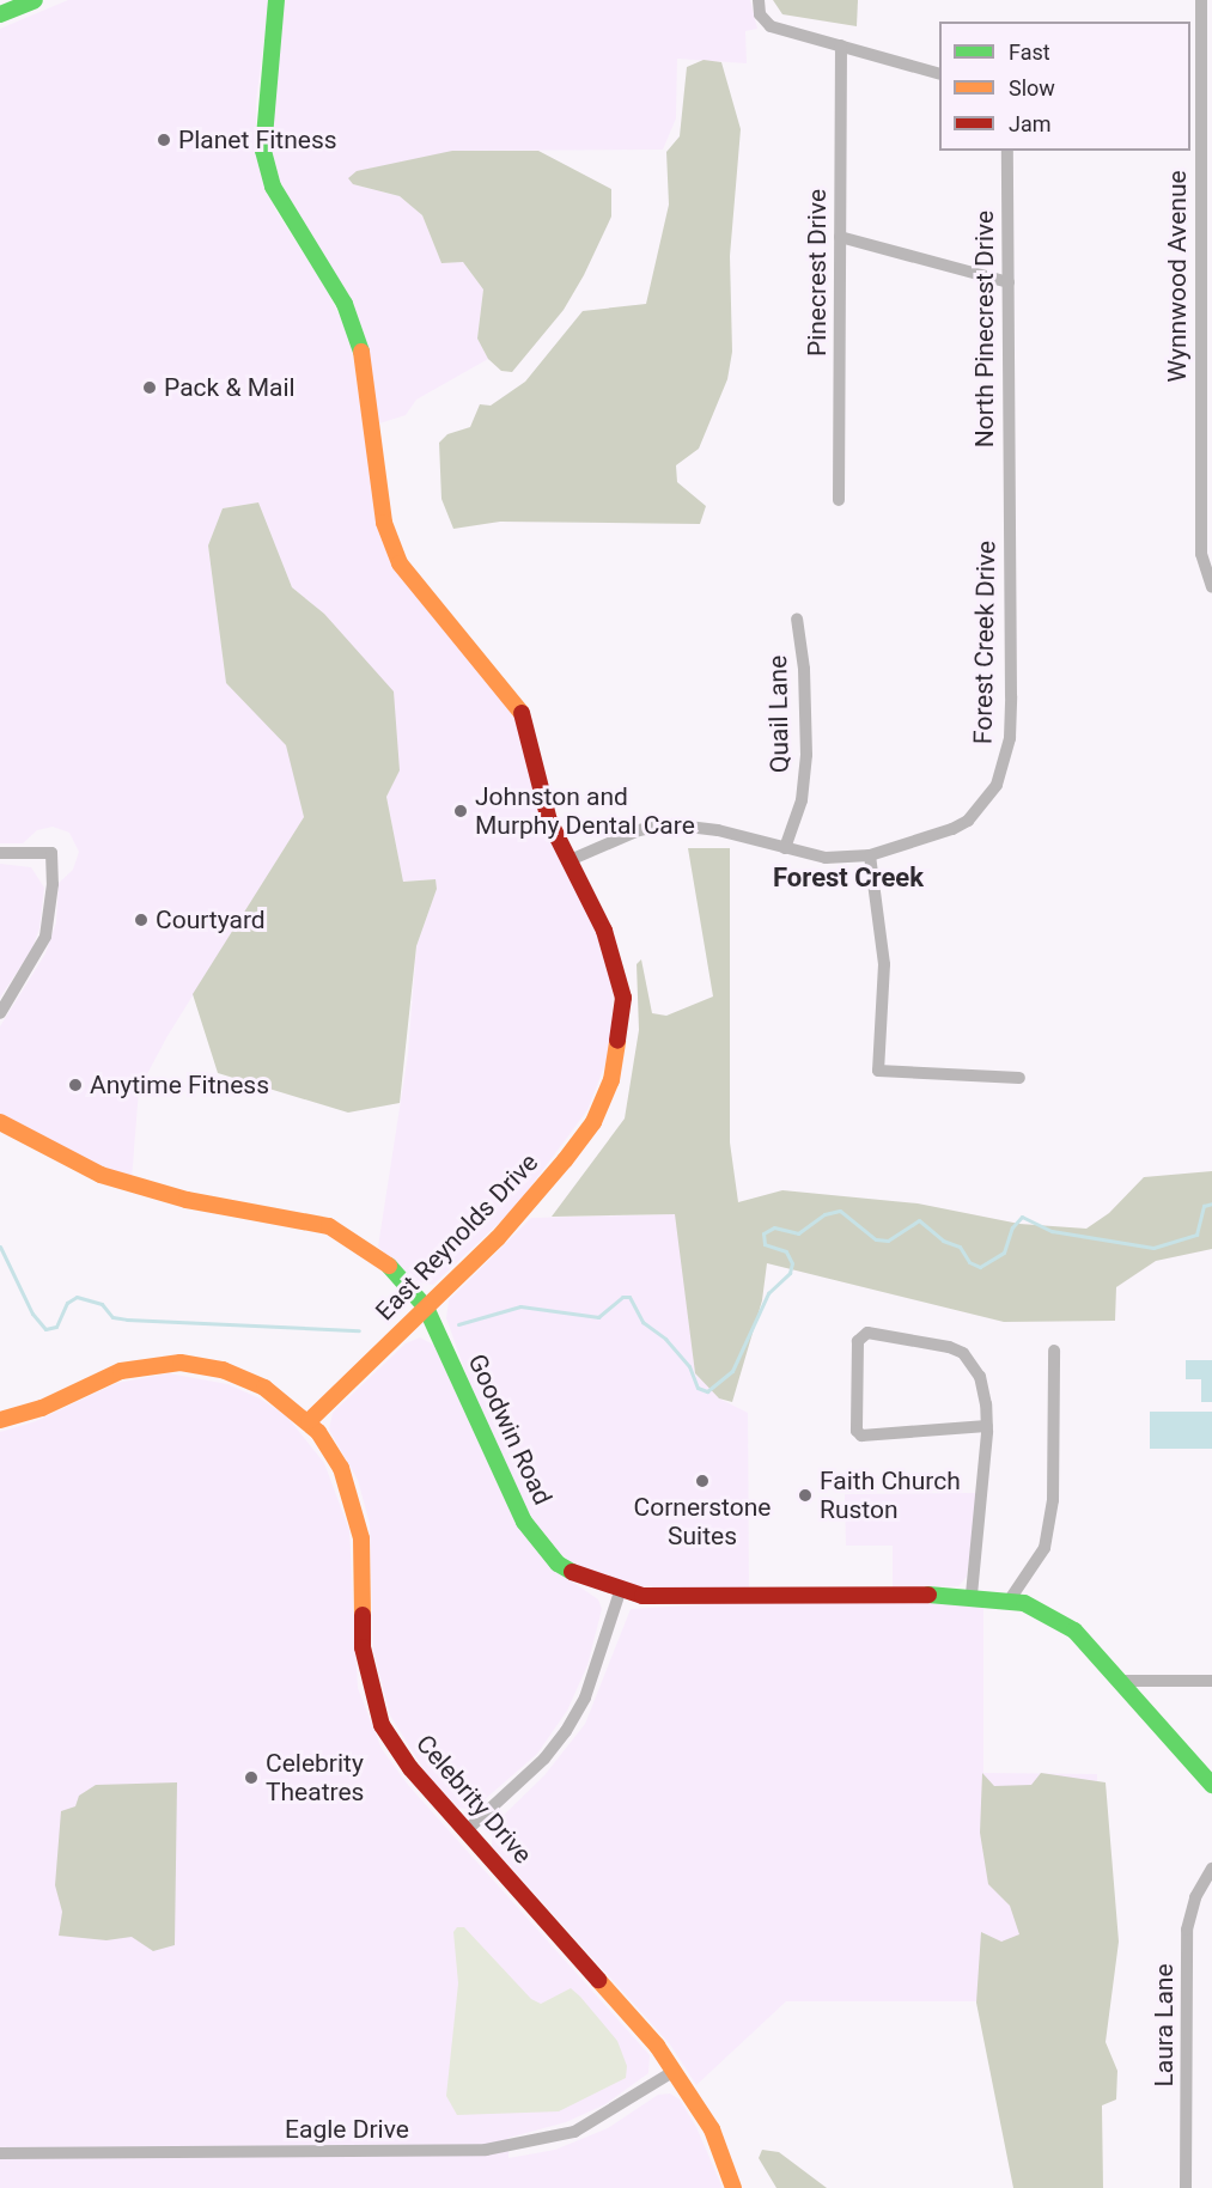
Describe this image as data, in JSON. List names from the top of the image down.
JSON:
{
  "streets": {
    "main road": ["East Reynolds Drive", "Goodwin Road", "Celebrity Drive"],
    "street": [
      "Pinecrest Drive",
      "Wynnwood Avenue",
      "North Pinecrest Drive",
      "Forest Creek Drive",
      "Quail Lane",
      "Laura Lane",
      "Eagle Drive"
    ]
  },
  "crossings": [
    ["North Pinecrest Drive", "Forest Creek Drive"],
    ["Forest Creek Drive", "Quail Lane"],
    ["Forest Creek Drive", "East Reynolds Drive"],
    ["East Reynolds Drive", "Goodwin Road"],
    ["East Reynolds Drive", "Celebrity Drive"],
    ["Celebrity Drive", "Eagle Drive"]
  ],
  "districts": ["Forest Creek"],
  "places": [
    "Planet Fitness",
    "Pack & Mail",
    "Johnston and Murphy Dental Care",
    "Courtyard",
    "Anytime Fitness",
    "Cornerstone Suites",
    "Faith Church Ruston",
    "Celebrity Theatres"
  ],
  "legend": ["Fast", "Slow", "Jam"]
}
